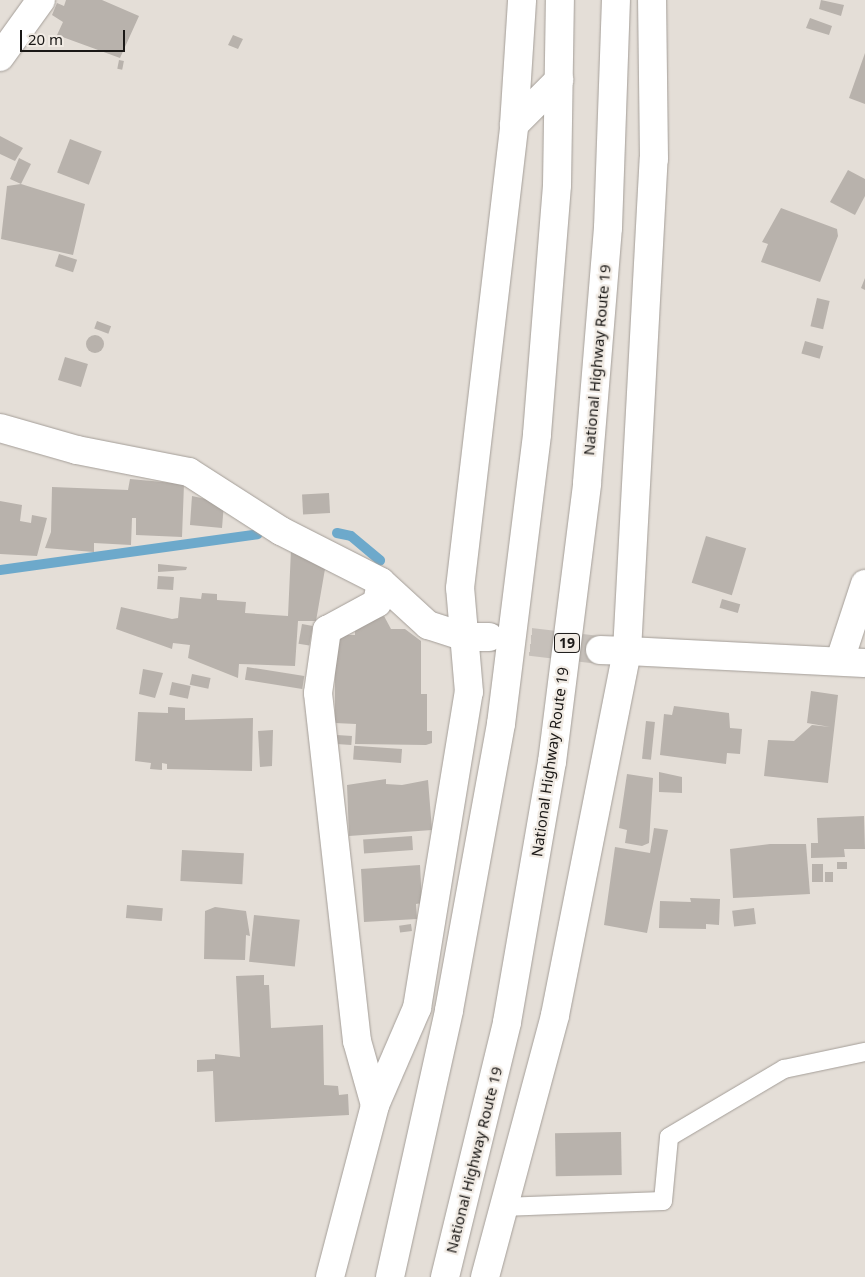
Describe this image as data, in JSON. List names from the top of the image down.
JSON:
{
  "streets": {
    "main road": ["National Highway Route 19", "19"]
  },
  "scale_bar": "20 m"
}
